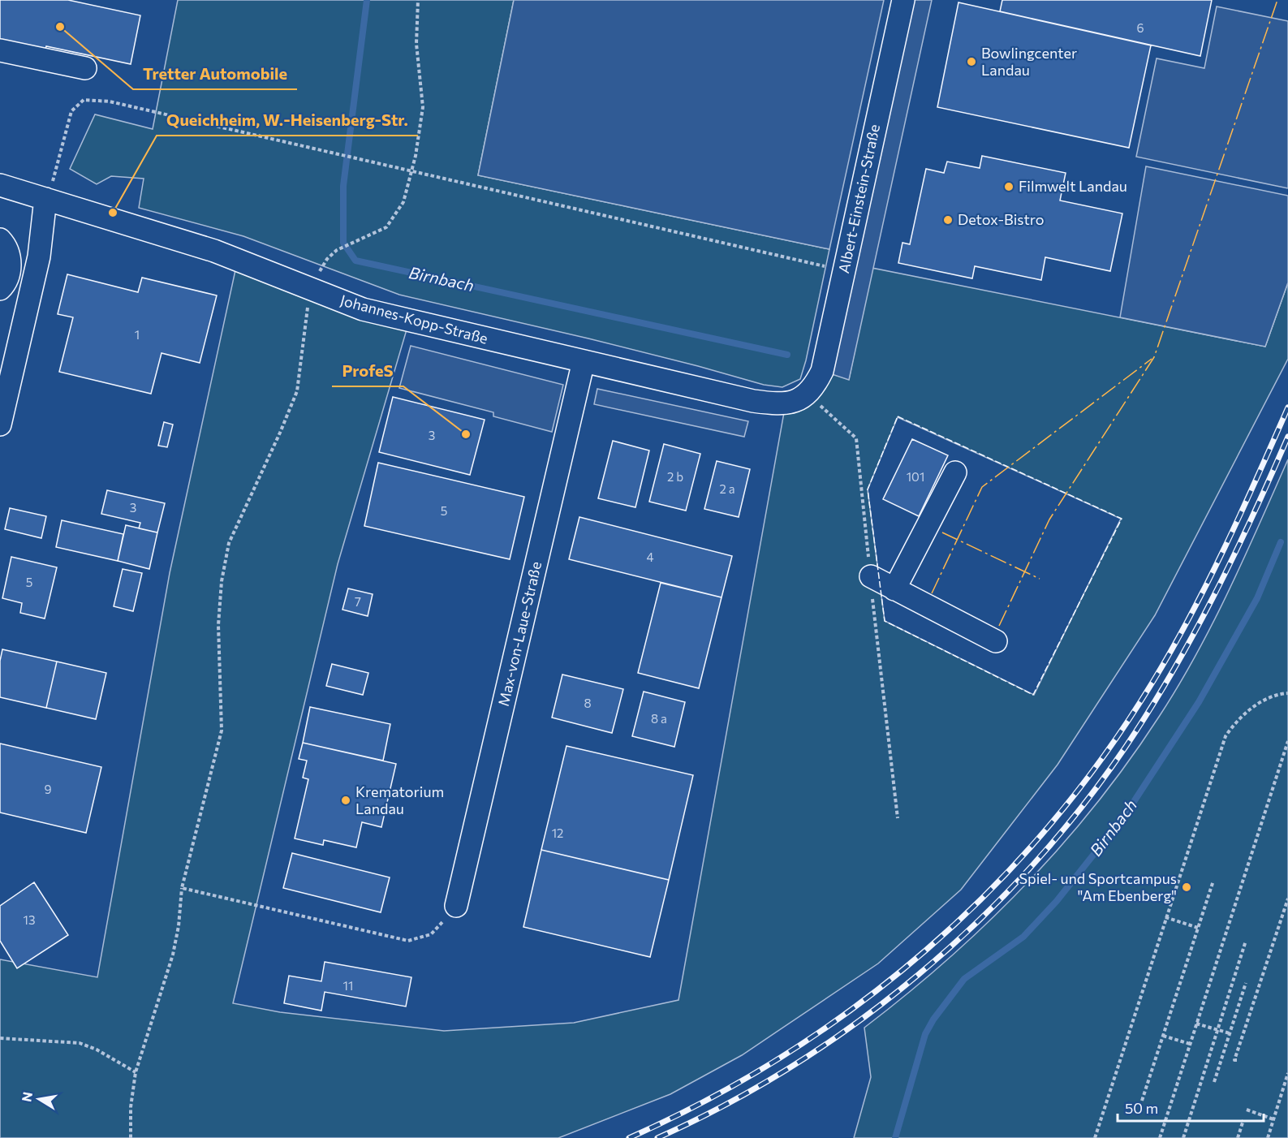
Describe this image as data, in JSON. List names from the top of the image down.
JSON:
{
  "streets": {
    "street": ["Albert-Einstein-Straße", "Johannes-Kopp-Straße", "Max-von-Laue-Straße"]
  },
  "crossings": [
    ["Albert-Einstein-Straße", "Johannes-Kopp-Straße"],
    ["Johannes-Kopp-Straße", "Max-von-Laue-Straße"]
  ],
  "water": ["Birnbach"],
  "places": [
    "Tretter Automobile",
    "Bowlingcenter Landau",
    "Filmwelt Landau",
    "Queichheim, W.-Heisenberg-Str.",
    "Detox-Bistro",
    "ProfeS",
    "Krematorium Landau",
    "Spiel- und Sportcampus \"Am Ebenberg\""
  ],
  "house_numbers": [
    "6",
    "1",
    "3",
    "2 b",
    "101",
    "2 a",
    "3",
    "5",
    "4",
    "5",
    "7",
    "8",
    "8 a",
    "9",
    "12",
    "13",
    "11"
  ],
  "scale_bar": "50 m",
  "north": "left"
}
